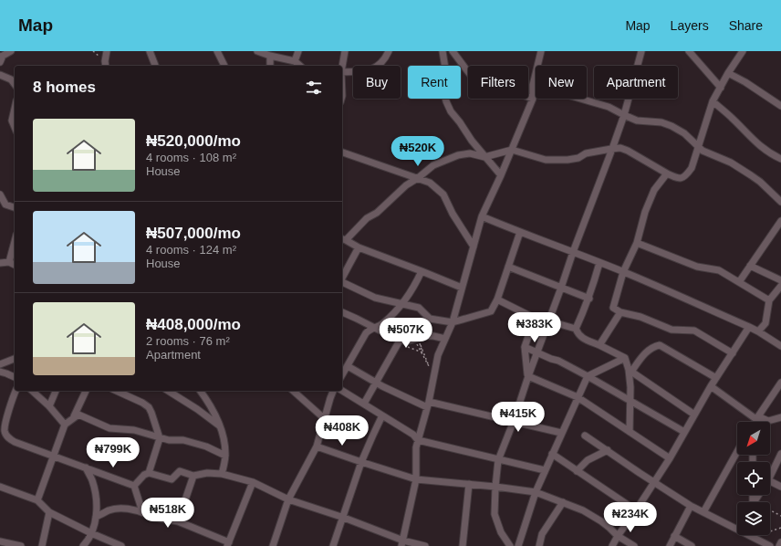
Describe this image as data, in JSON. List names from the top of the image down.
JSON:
{
  "north": "bottom left",
  "page": {
    "header": "Map",
    "nav": ["Map", "Layers", "Share"],
    "chip": [
      "Buy",
      "Rent",
      "Filters",
      "New",
      "Apartment"
    ],
    "heading": "8 homes",
    "list": [
      {
        "name": "₦520,000/mo",
        "note": "4 rooms · 108 m² · House"
      },
      {
        "name": "₦507,000/mo",
        "note": "4 rooms · 124 m² · House"
      },
      {
        "name": "₦408,000/mo",
        "note": "2 rooms · 76 m² · Apartment"
      }
    ],
    "price": [
      "₦520K",
      "₦383K",
      "₦507K",
      "₦415K",
      "₦408K",
      "₦799K",
      "₦518K",
      "₦234K"
    ]
  }
}
